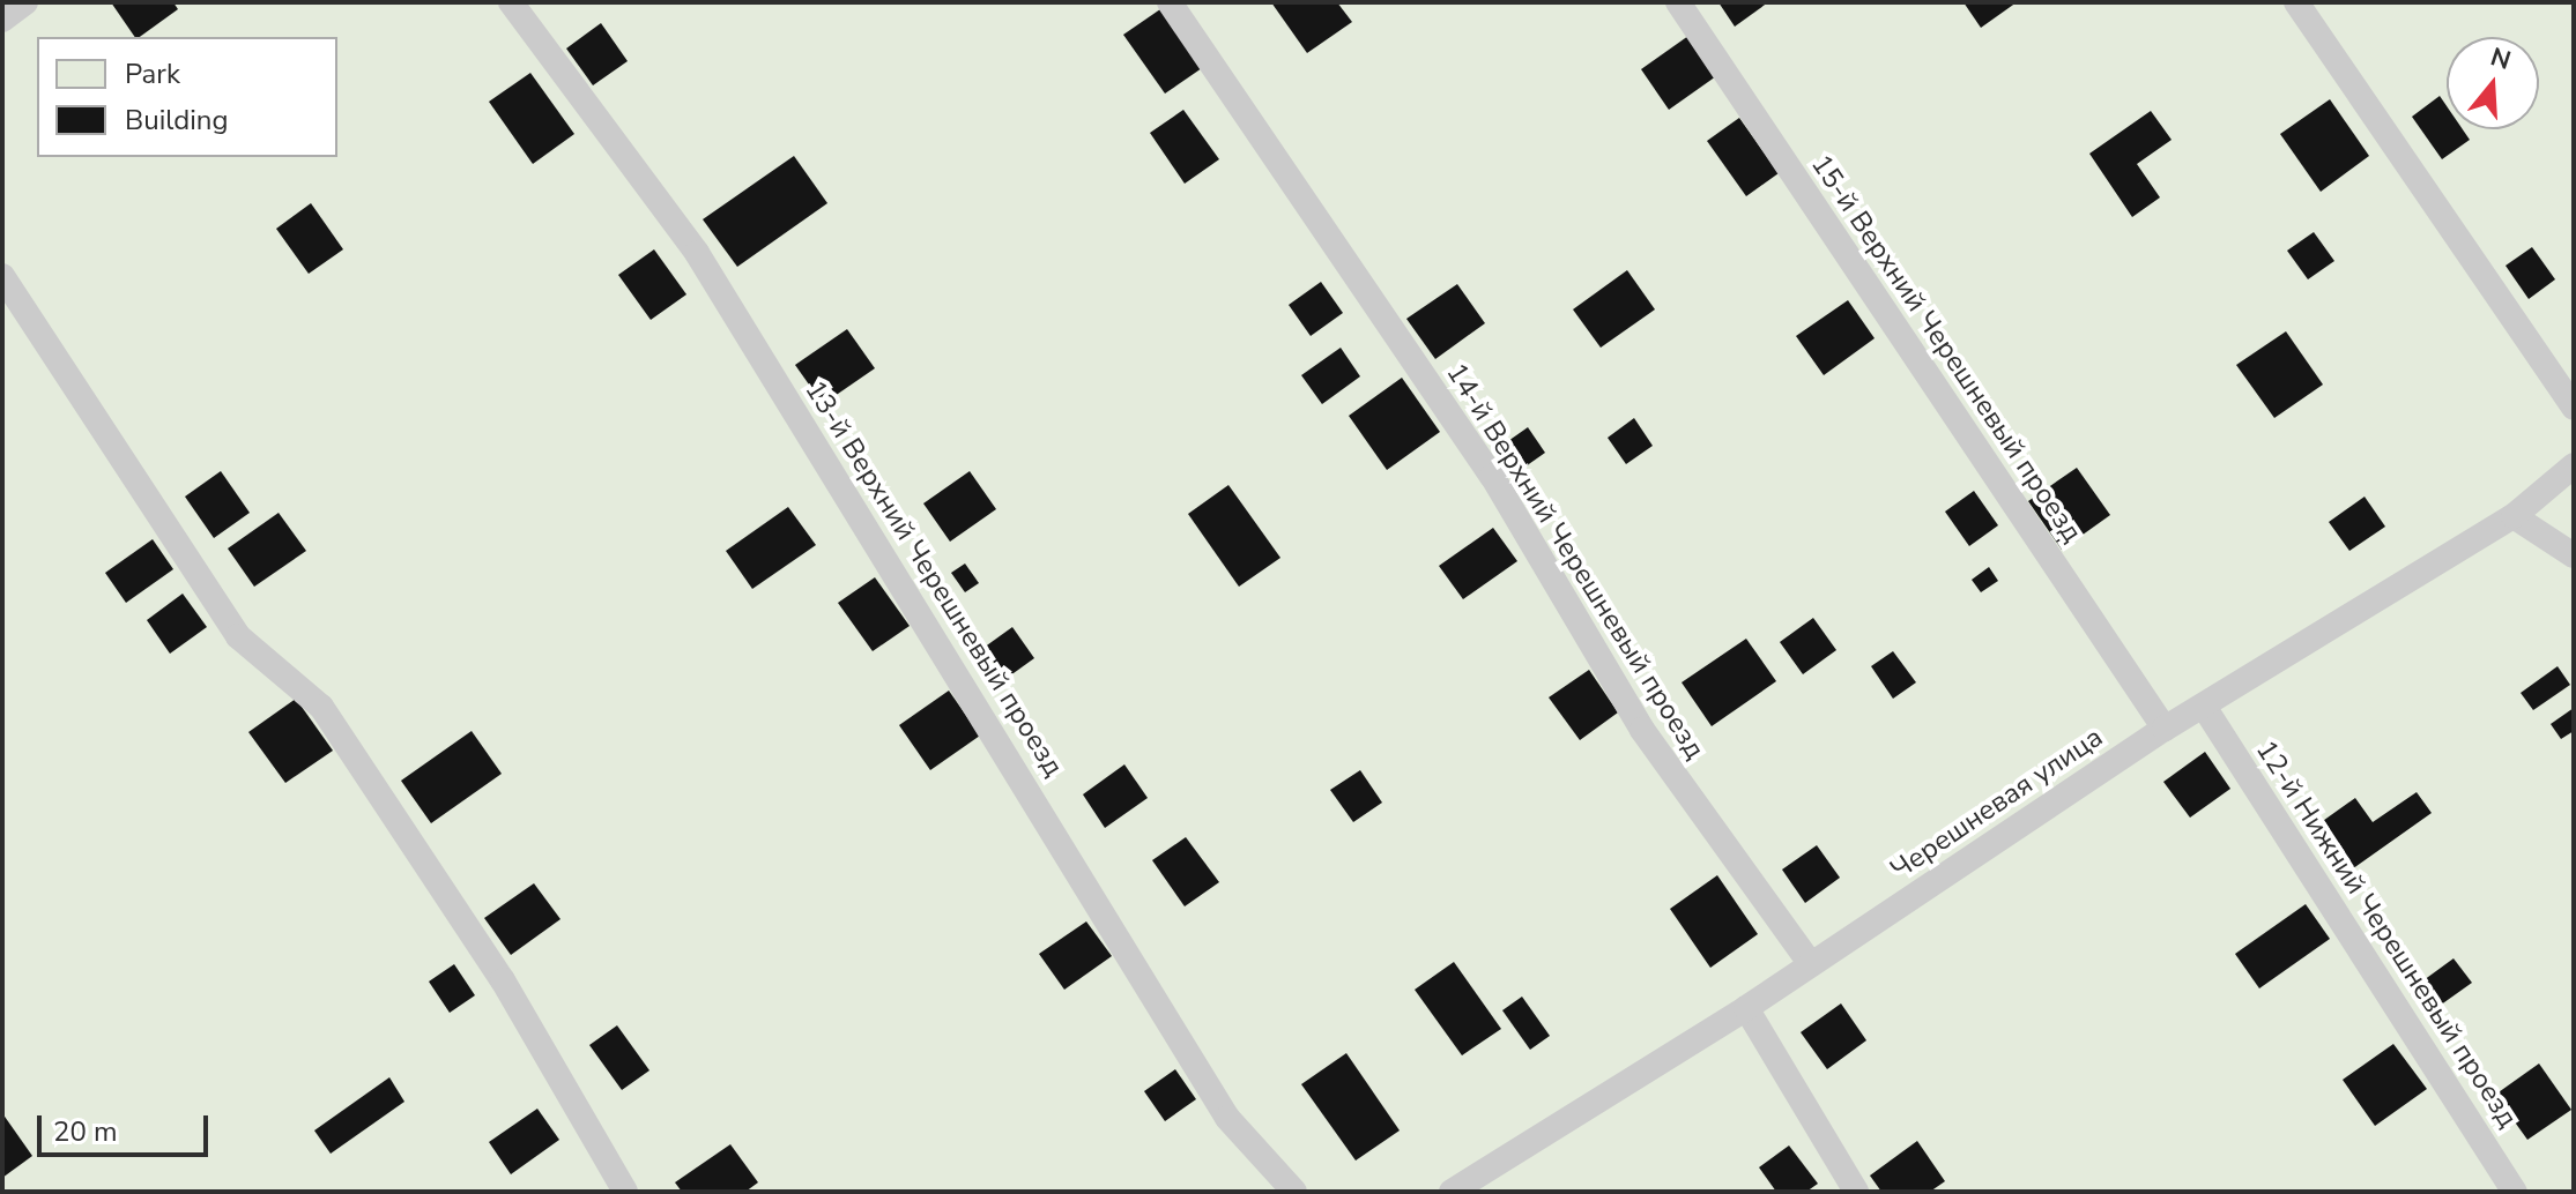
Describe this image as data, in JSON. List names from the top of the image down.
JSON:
{
  "streets": {
    "lane": [
      "15-й Верхний Черешневый проезд",
      "14-й Верхний Черешневый проезд",
      "13-й Верхний Черешневый проезд",
      "Черешневая улица",
      "12-й Нижний Черешневый проезд"
    ]
  },
  "crossings": [
    ["15-й Верхний Черешневый проезд", "Черешневая улица"],
    ["14-й Верхний Черешневый проезд", "Черешневая улица"],
    ["Черешневая улица", "12-й Нижний Черешневый проезд"]
  ],
  "legend": ["Park", "Building"],
  "scale_bar": "20 m",
  "north": "top"
}
